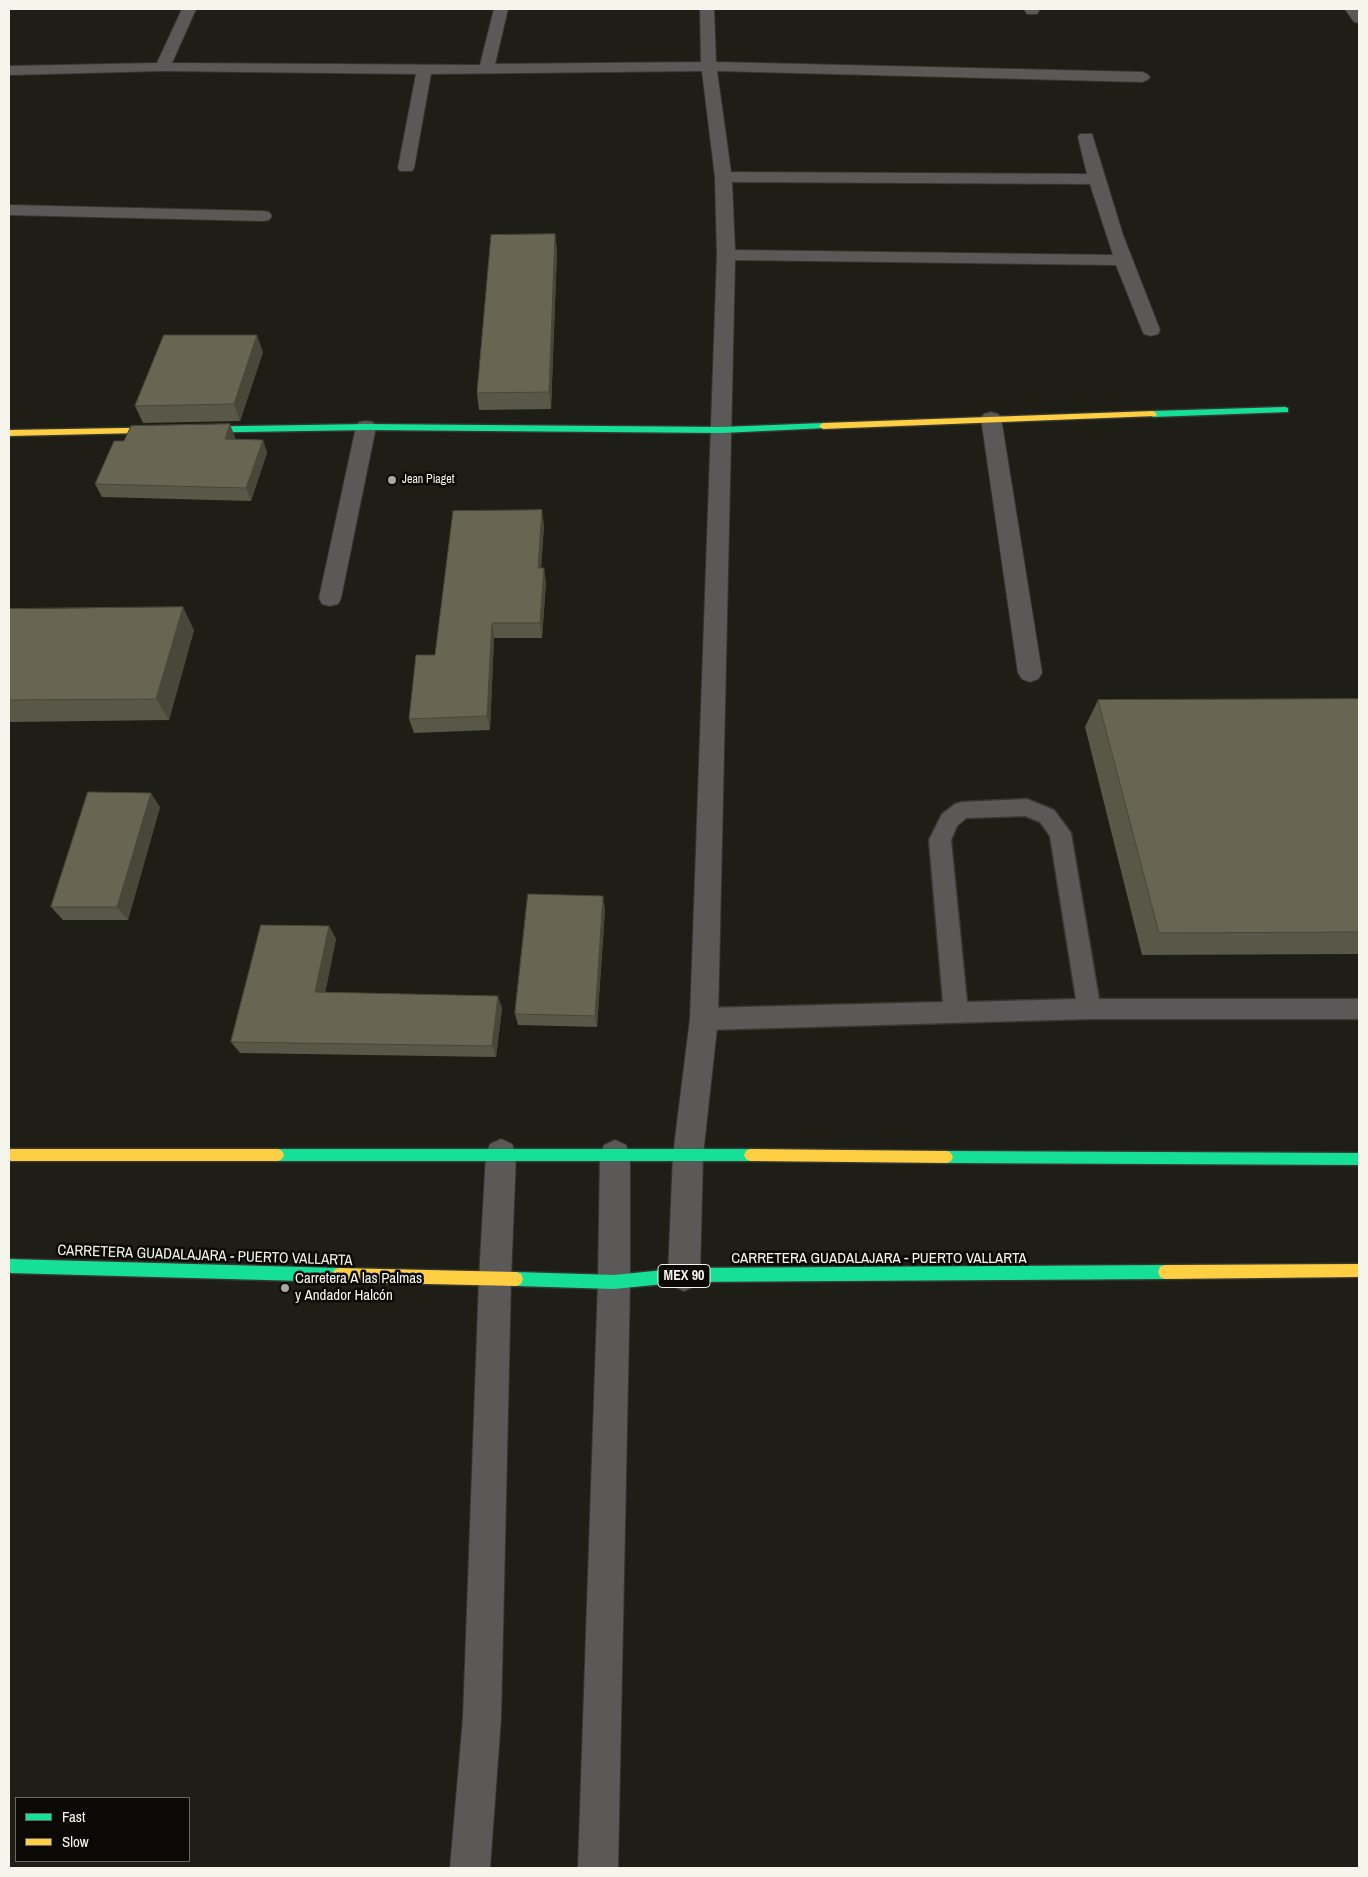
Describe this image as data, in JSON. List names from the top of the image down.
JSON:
{
  "streets": {
    "main road": ["CARRETERA GUADALAJARA - PUERTO VALLARTA", "MEX 90"]
  },
  "places": ["Jean Piaget", "Carretera A las Palmas y Andador Halcón"],
  "legend": ["Fast", "Slow"]
}
